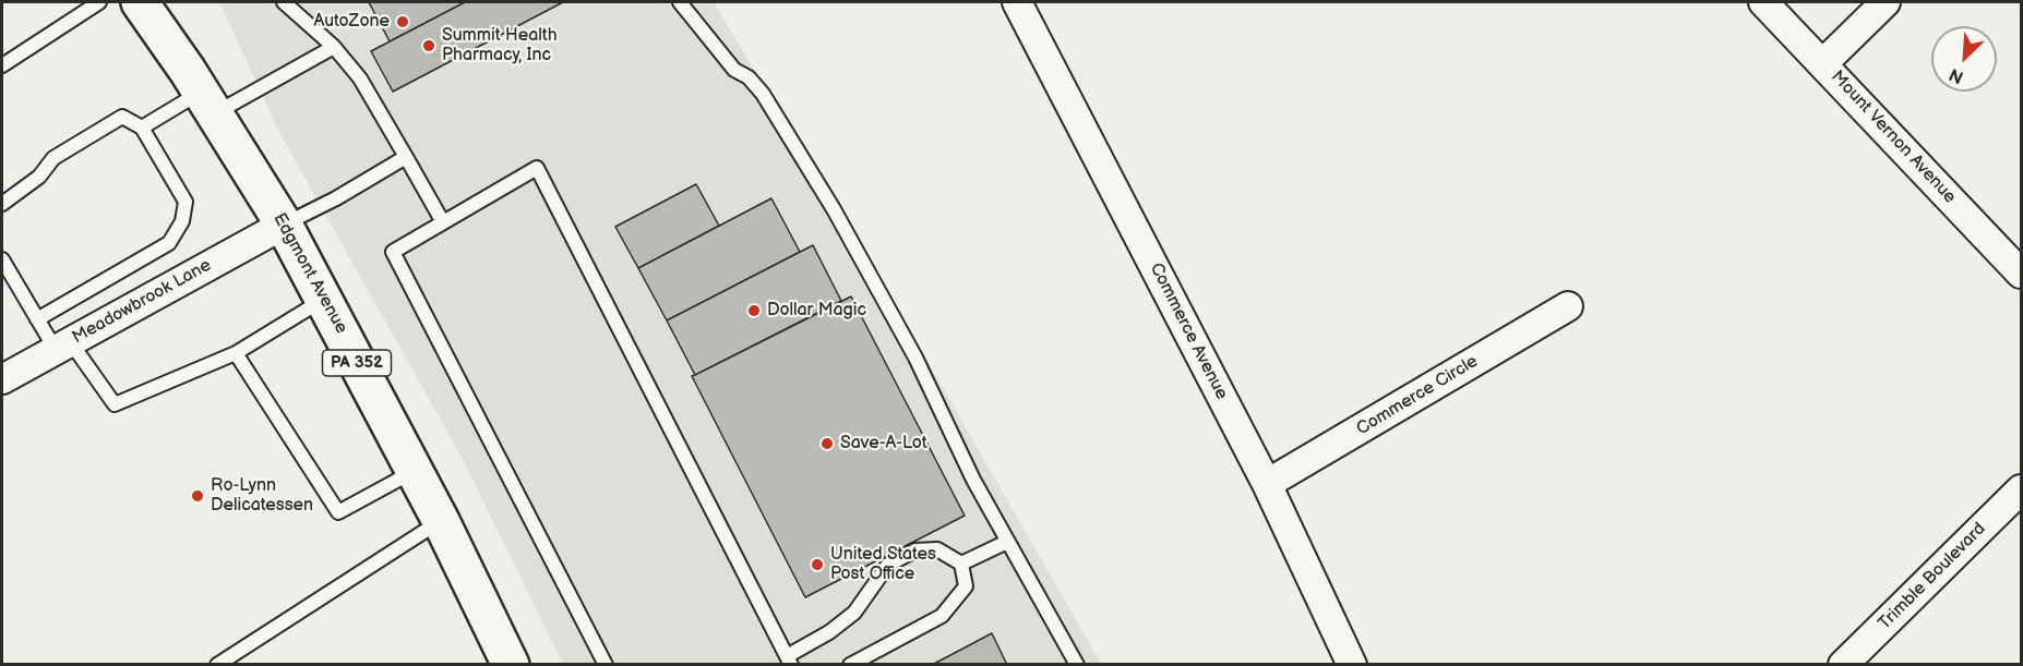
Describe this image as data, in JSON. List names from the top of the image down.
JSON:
{
  "streets": {
    "main road": ["Edgmont Avenue", "PA 352"],
    "street": [
      "Mount Vernon Avenue",
      "Meadowbrook Lane",
      "Commerce Avenue",
      "Commerce Circle",
      "Trimble Boulevard"
    ]
  },
  "crossings": [
    ["Edgmont Avenue", "Meadowbrook Lane"],
    ["Commerce Avenue", "Commerce Circle"]
  ],
  "places": [
    "AutoZone",
    "Summit Health Pharmacy, Inc",
    "Dollar Magic",
    "Save-A-Lot",
    "Ro-Lynn Delicatessen",
    "United States Post Office"
  ],
  "north": "bottom left"
}
